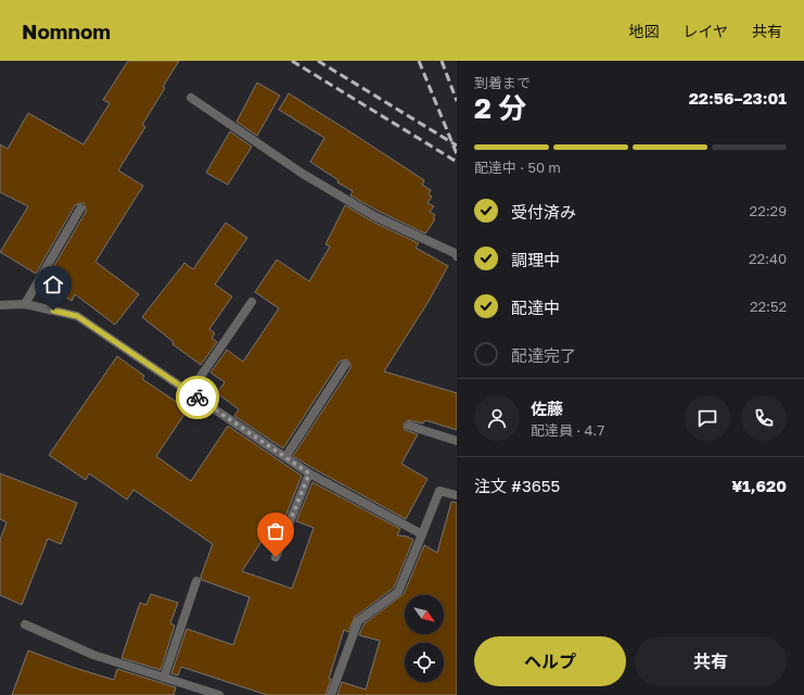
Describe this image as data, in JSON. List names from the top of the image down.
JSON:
{
  "north": "bottom right",
  "page": {
    "header": "Nomnom",
    "nav": ["地図", "レイヤ", "共有"],
    "heading": ["2 分", "到着まで", "22:56–23:01"],
    "panel": [
      "佐藤",
      "配達員 · 4.7",
      "注文 #3655",
      "¥1,620"
    ],
    "bar": "配達中 · 50 m",
    "list": [
      ["受付済み", "22:29"],
      ["調理中", "22:40"],
      ["配達中", "22:52"],
      "配達完了"
    ],
    "buttons": ["ヘルプ", "共有"]
  }
}
